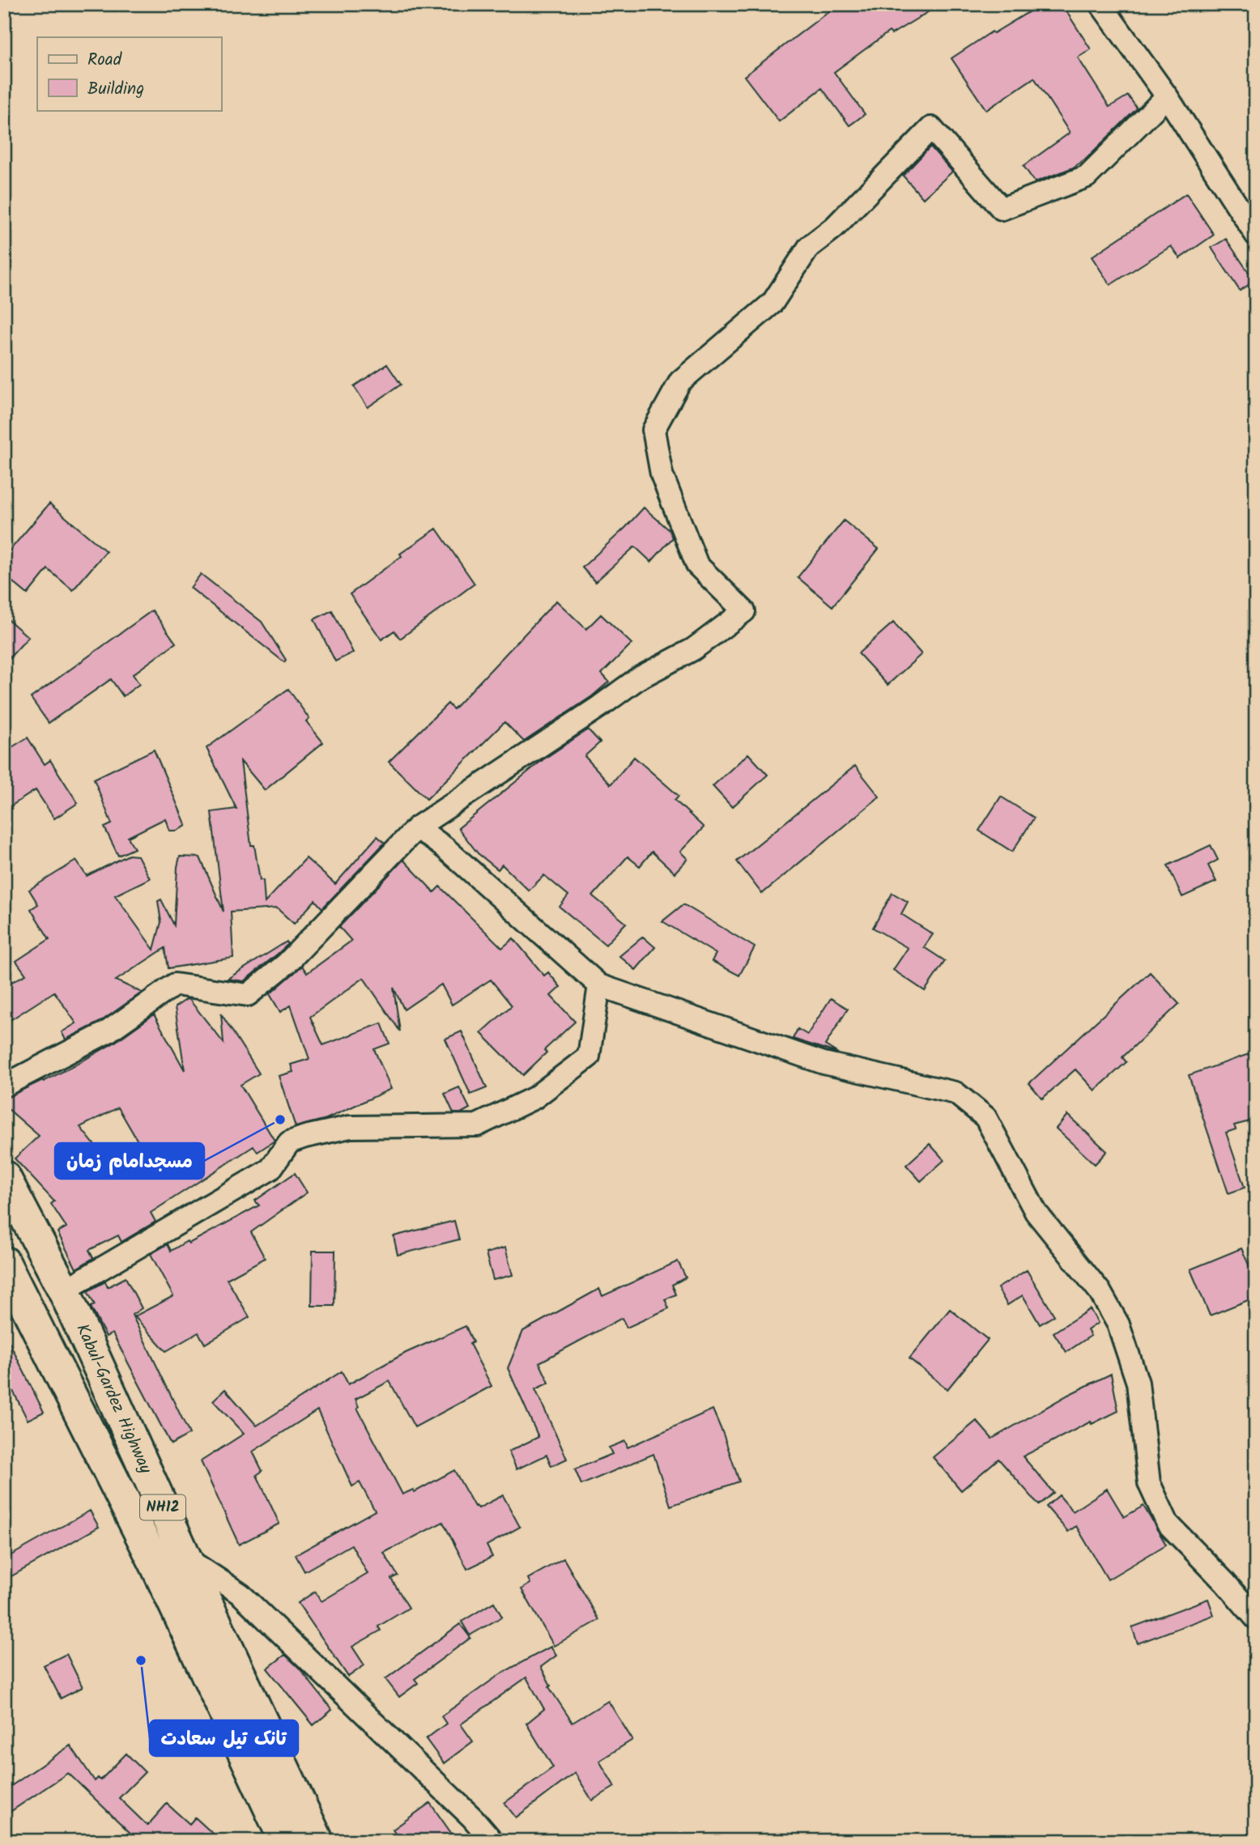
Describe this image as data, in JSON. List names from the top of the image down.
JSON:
{
  "streets": {
    "highway": ["Kabul-Gardez Highway", "NH12"]
  },
  "places": ["مسجدامام زمان", "تانک تیل سعادت"],
  "legend": ["Road", "Building"]
}
